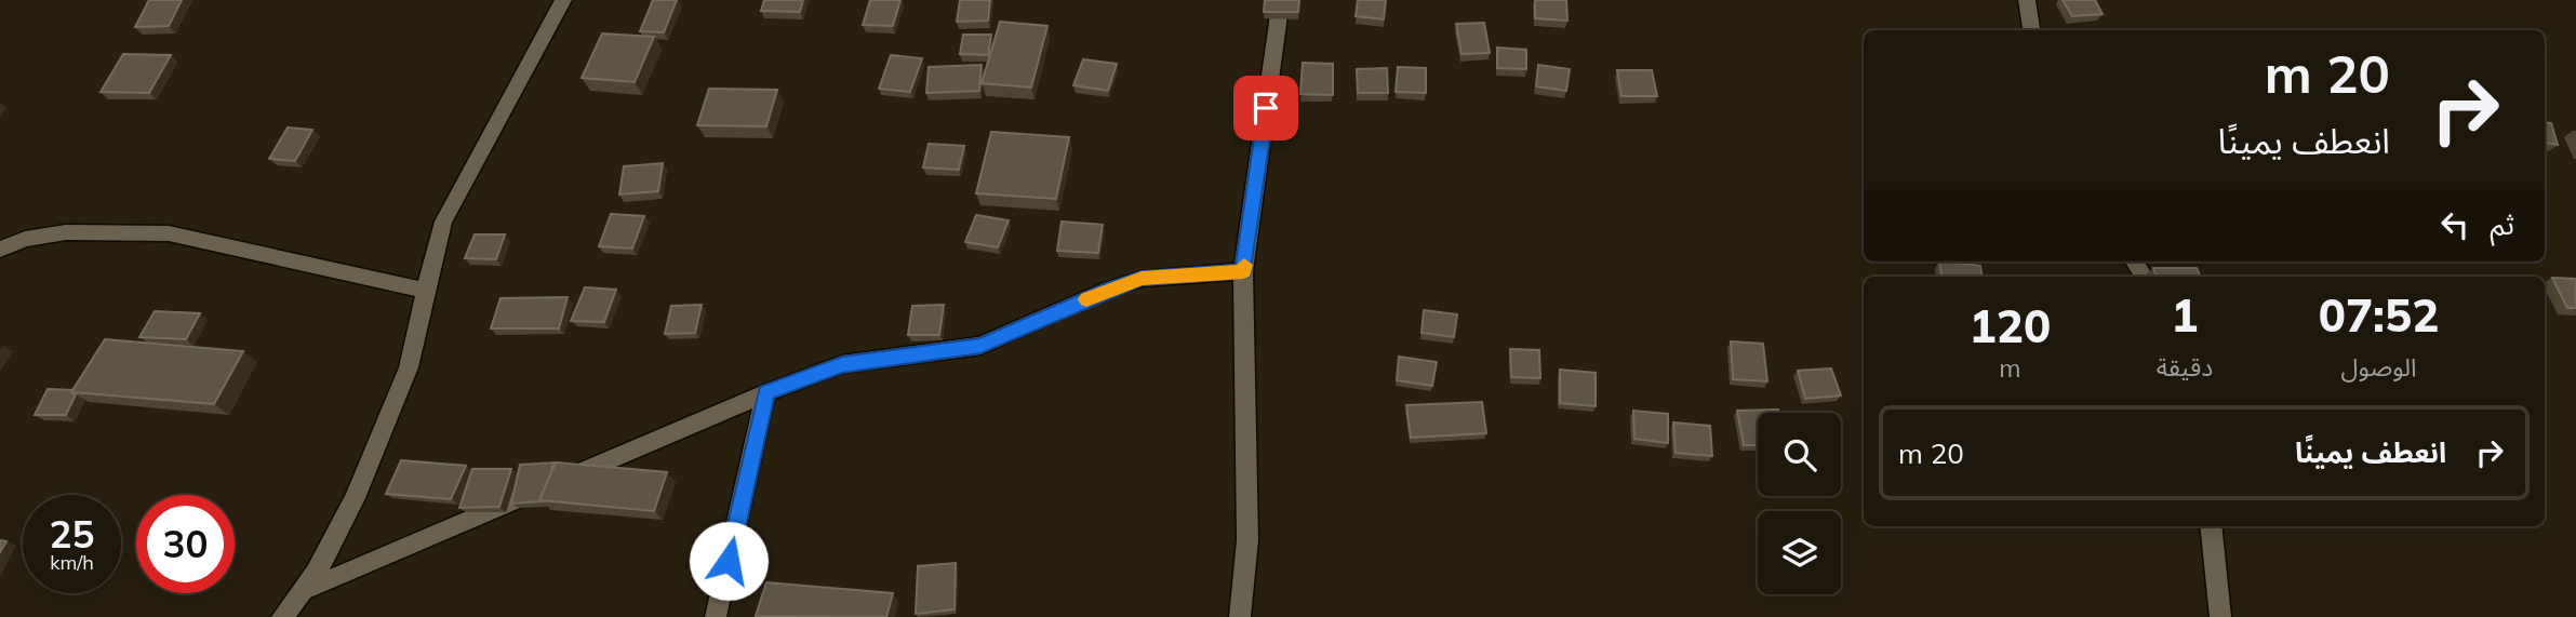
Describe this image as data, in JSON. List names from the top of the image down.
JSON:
{
  "page": {
    "turn": ["20 m", "انعطف يمينًا"],
    "then": "ثم",
    "eta": [
      "07:52",
      "الوصول",
      "1",
      "دقيقة",
      "120",
      "m"
    ],
    "list": [
      {
        "name": "انعطف يمينًا",
        "value": "20 m"
      }
    ],
    "speed": "25 km/h",
    "limit": "30"
  }
}
